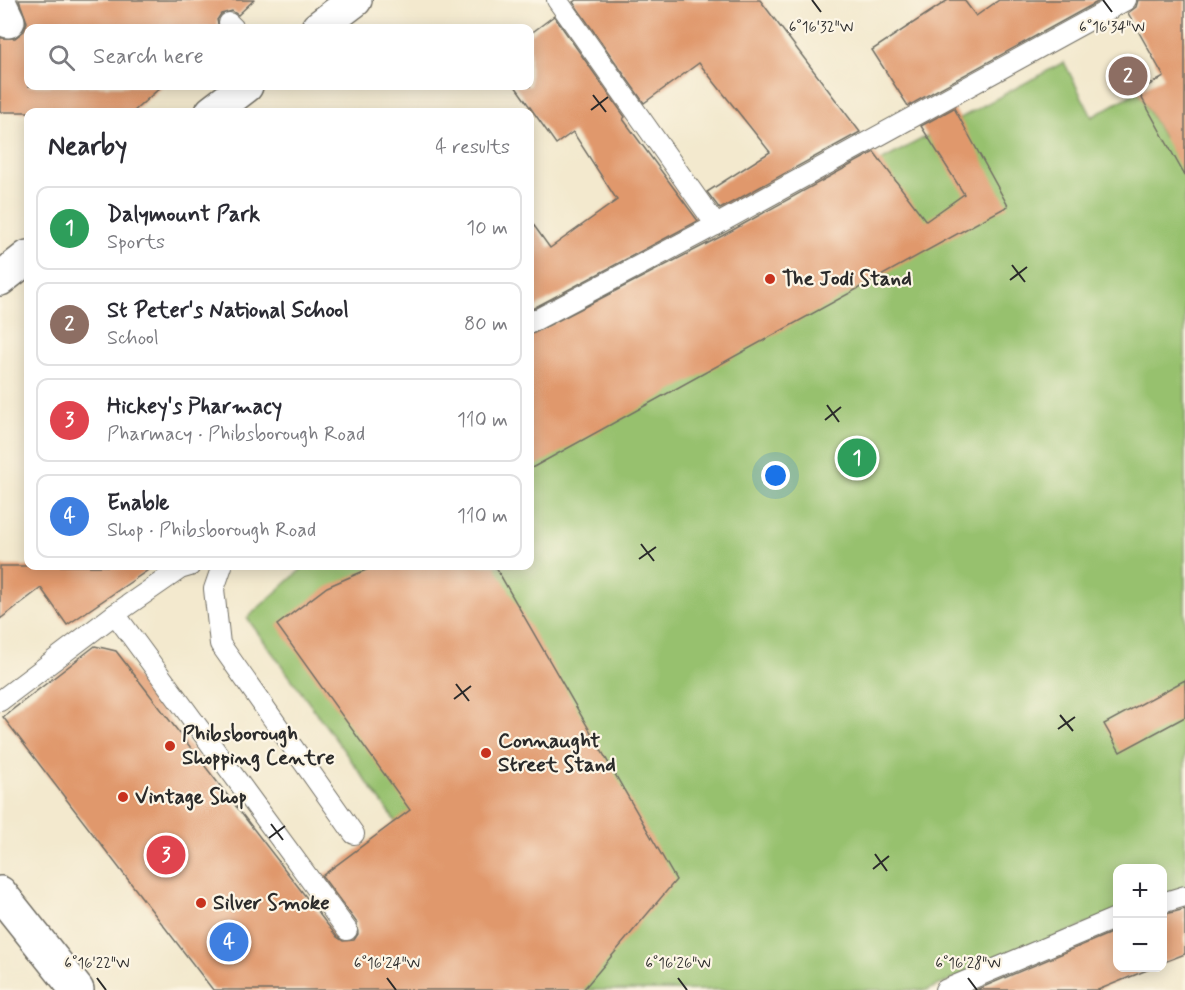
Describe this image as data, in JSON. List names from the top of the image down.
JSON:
{
  "places": [
    "The Jodi Stand",
    "Phibsborough Shopping Centre",
    "Connaught Street Stand",
    "Vintage Shop",
    "Silver Smoke"
  ],
  "page": {
    "search": "Search here",
    "pins": [
      "2",
      "1",
      "3",
      "4"
    ],
    "heading": ["Nearby", "4 results"],
    "list": [
      {
        "mark": "1",
        "name": "Dalymount Park",
        "note": "Sports",
        "value": "10 m"
      },
      {
        "mark": "2",
        "name": "St Peter's National School",
        "note": "School",
        "value": "80 m"
      },
      {
        "mark": "3",
        "name": "Hickey's Pharmacy",
        "note": "Pharmacy · Phibsborough Road",
        "value": "110 m"
      },
      {
        "mark": "4",
        "name": "Enable",
        "note": "Shop · Phibsborough Road",
        "value": "110 m"
      }
    ],
    "map_buttons": ["+", "−"]
  },
  "coordinates": [
    "6°16'32\"W",
    "6°16'34\"W",
    "6°16'22\"W",
    "6°16'24\"W",
    "6°16'26\"W",
    "6°16'28\"W"
  ]
}
